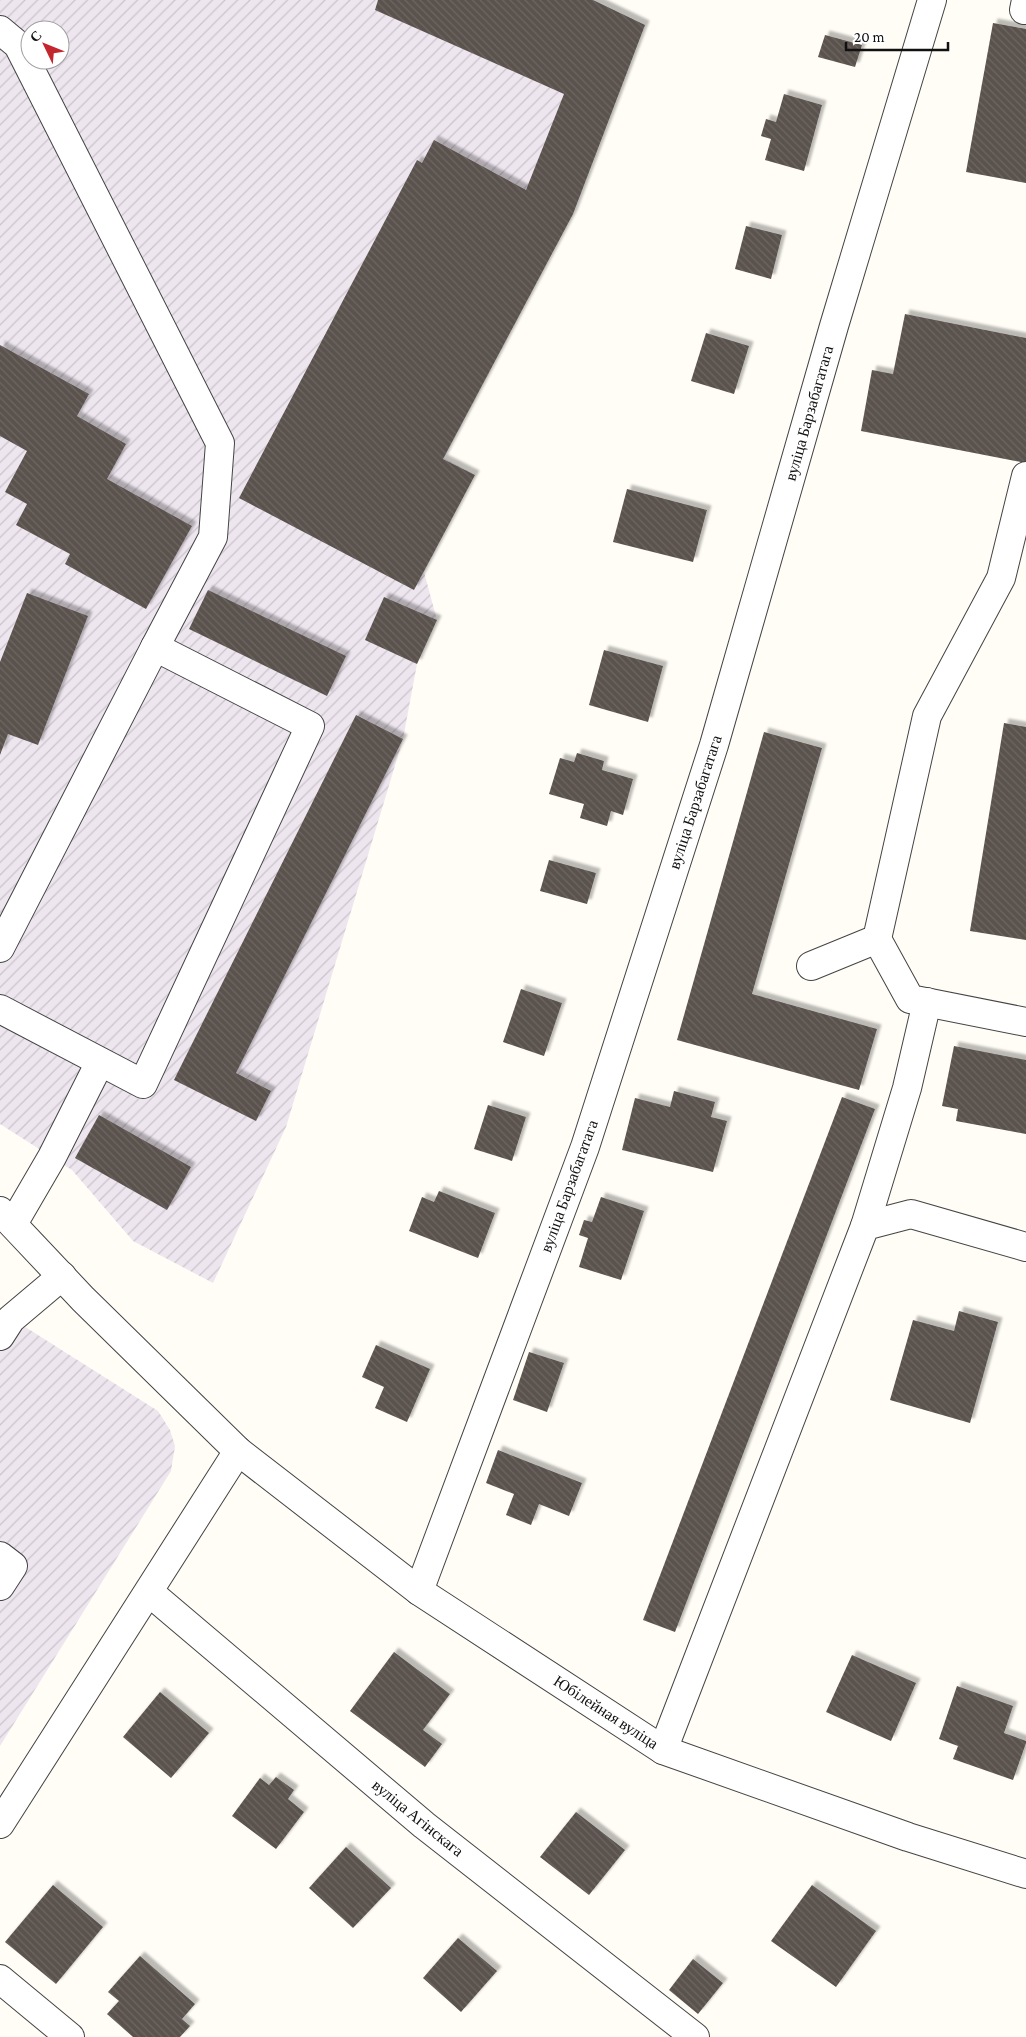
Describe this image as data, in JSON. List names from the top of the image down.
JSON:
{
  "streets": {
    "street": ["вуліца Барзабагатага", "Юбілейная вуліца", "вуліца Агінскага"]
  },
  "crossings": [
    ["вуліца Барзабагатага", "Юбілейная вуліца"]
  ],
  "scale_bar": "20 m",
  "north": "top left"
}
